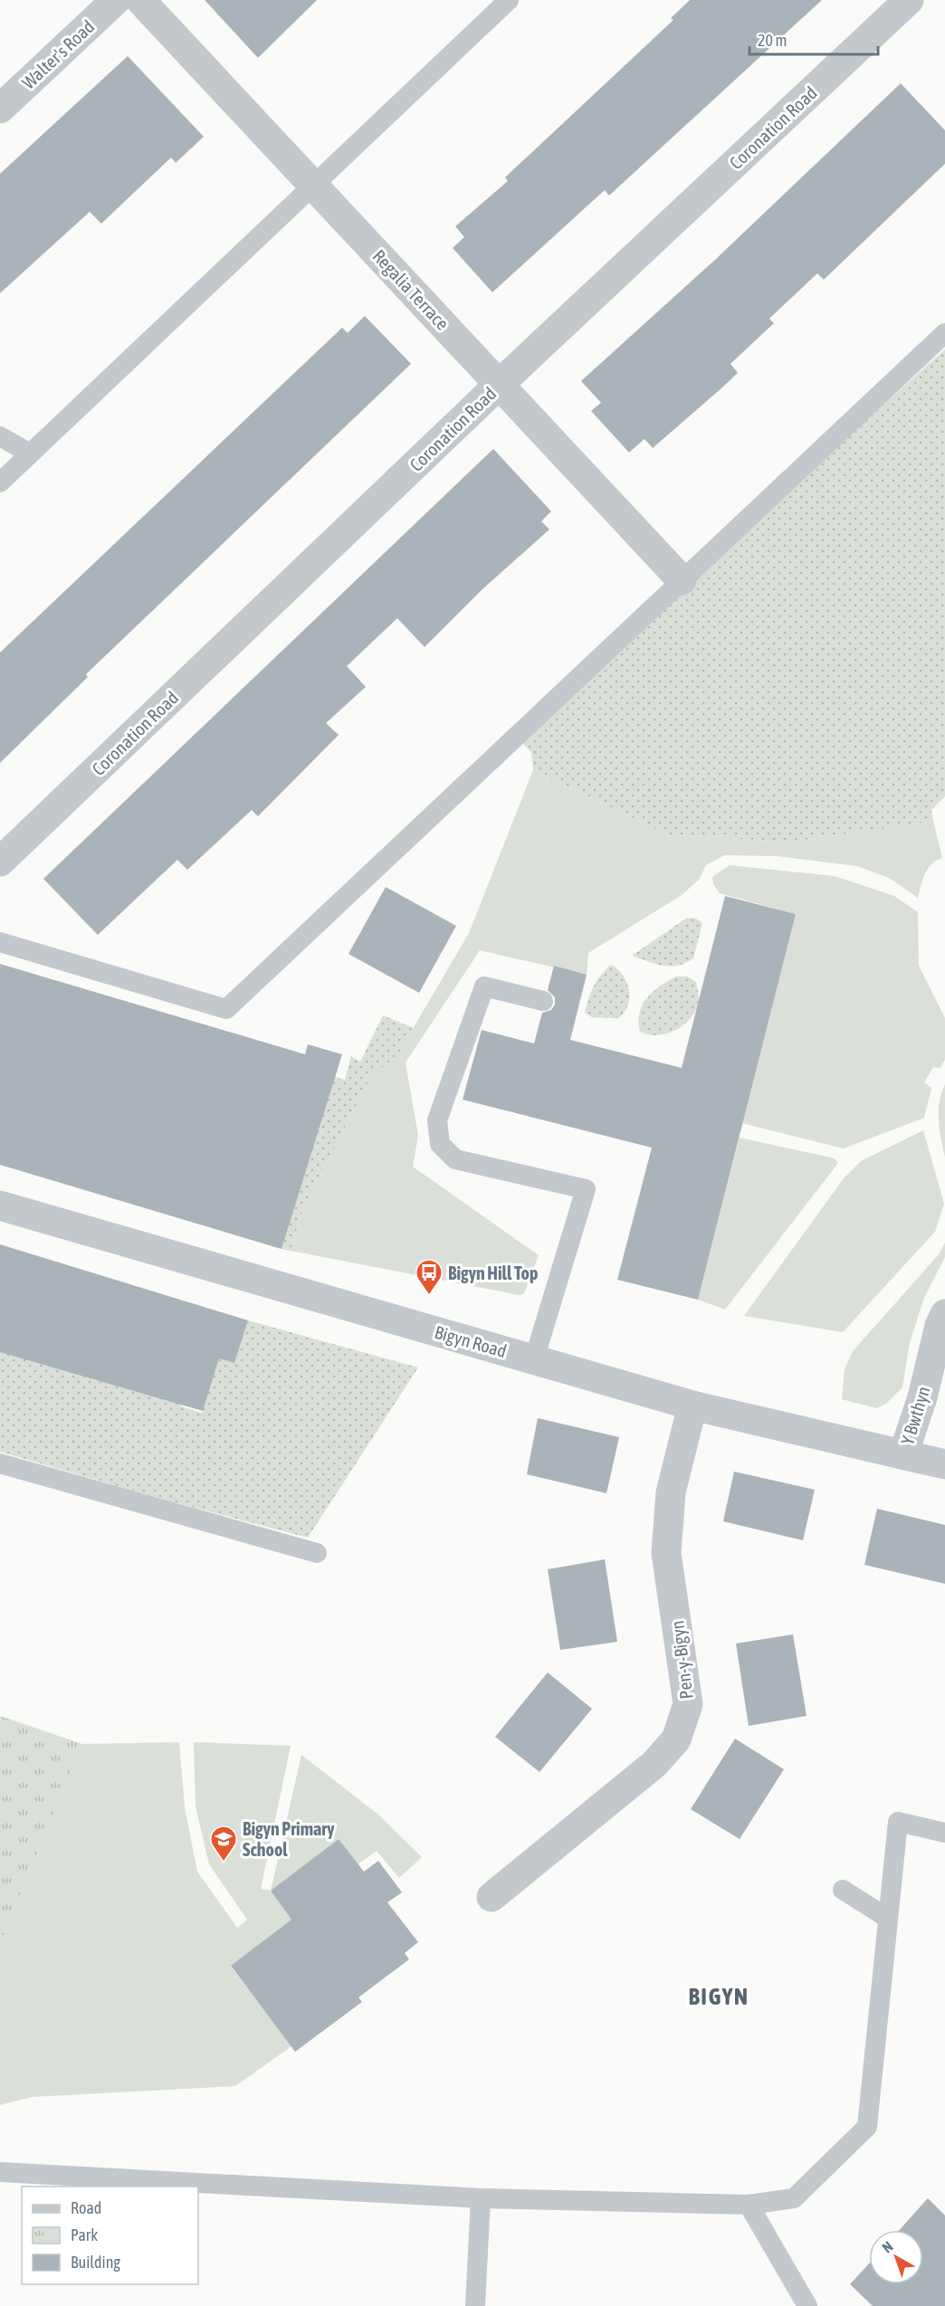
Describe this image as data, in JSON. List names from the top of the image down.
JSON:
{
  "streets": {
    "street": [
      "Walter's Road",
      "Coronation Road",
      "Regalia Terrace",
      "Bigyn Road",
      "Y Bwthyn",
      "Pen-y-Bigyn"
    ]
  },
  "crossings": [
    ["Coronation Road", "Regalia Terrace"],
    ["Bigyn Road", "Y Bwthyn"],
    ["Bigyn Road", "Pen-y-Bigyn"]
  ],
  "districts": ["BIGYN"],
  "places": {
    "bus stop": ["Bigyn Hill Top"],
    "school or university": ["Bigyn Primary School"]
  },
  "legend": ["Road", "Park", "Building"],
  "scale_bar": "20 m",
  "north": "top left"
}
